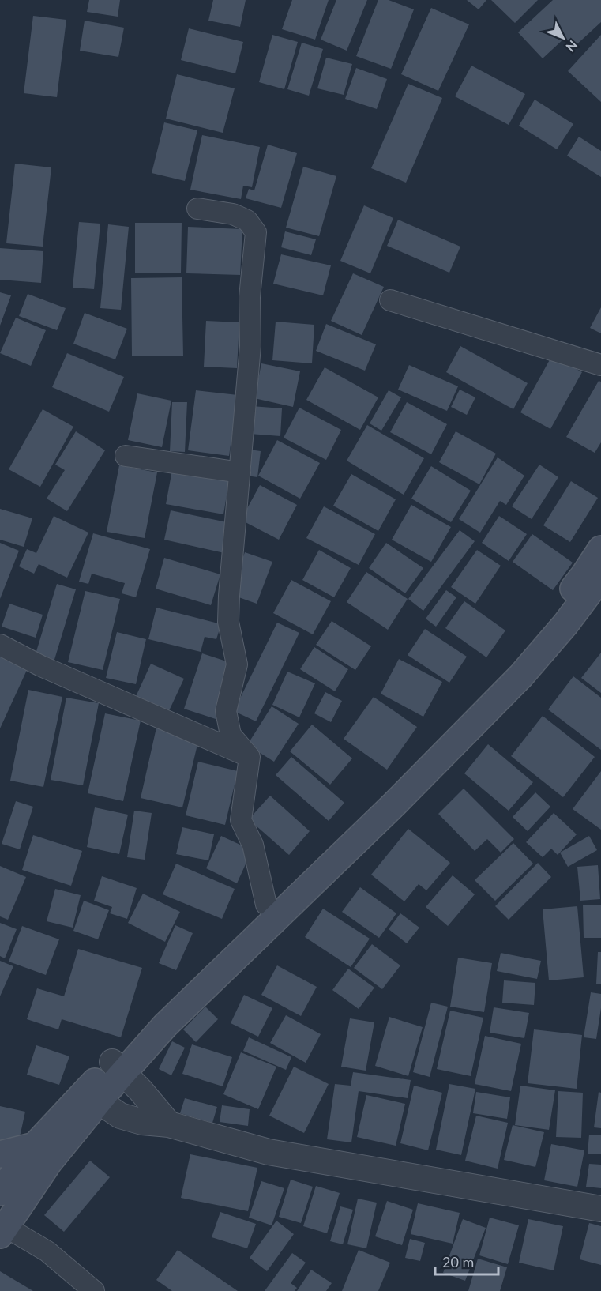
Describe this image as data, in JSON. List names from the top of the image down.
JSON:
{
  "scale_bar": "20 m",
  "north": "bottom right"
}
